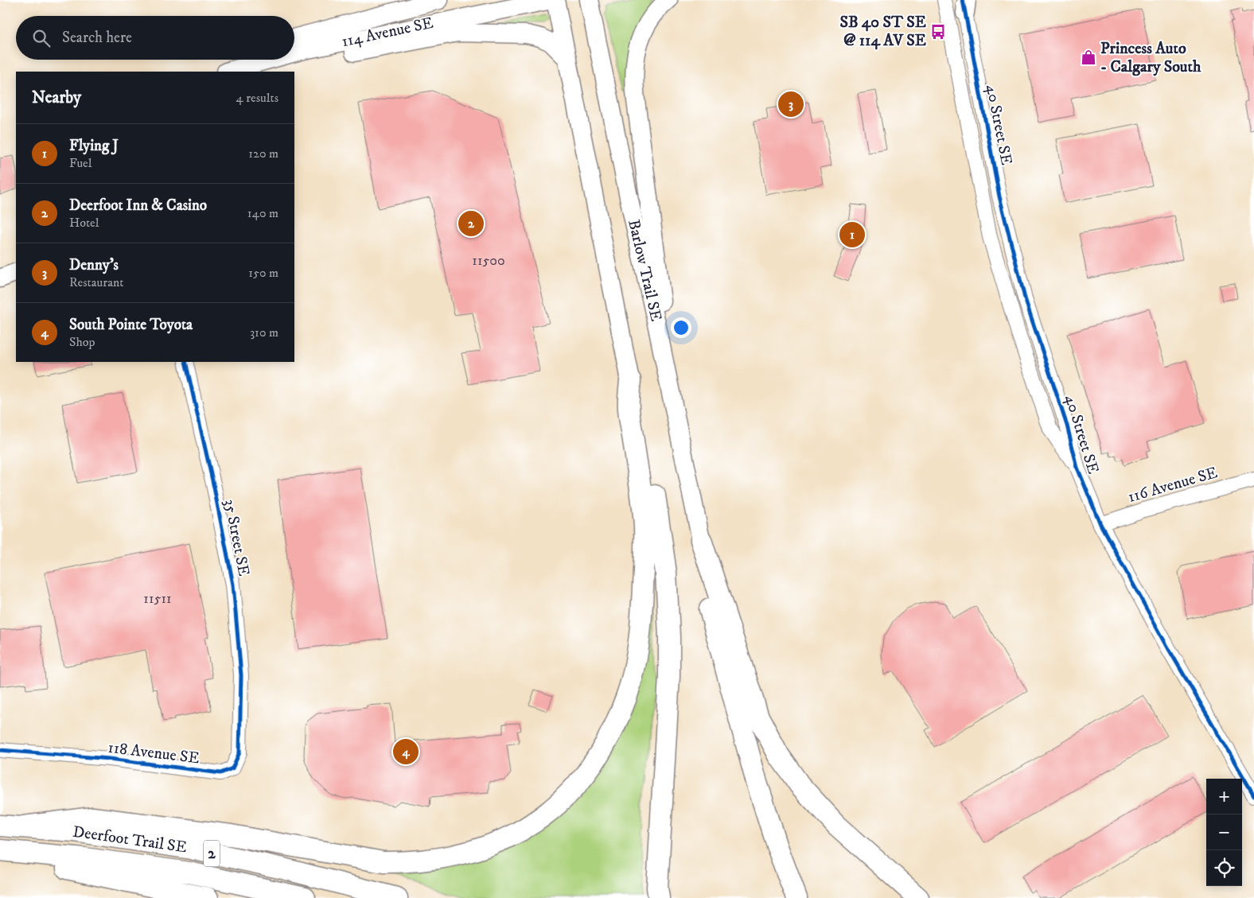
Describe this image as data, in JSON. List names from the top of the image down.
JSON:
{
  "streets": {
    "highway": ["Deerfoot Trail SE", "2"],
    "main road": ["114 Avenue SE", "Barlow Trail SE"],
    "street": [
      "40 Street SE",
      "116 Avenue SE",
      "35 Street SE",
      "118 Avenue SE"
    ]
  },
  "crossings": [
    ["40 Street SE", "116 Avenue SE"],
    ["35 Street SE", "118 Avenue SE"]
  ],
  "places": {
    "bus stop": ["SB 40 ST SE @ 114 AV SE"],
    "shop": ["Princess Auto - Calgary South"]
  },
  "house_numbers": ["11500", "11511"],
  "page": {
    "search": "Search here",
    "heading": ["Nearby", "4 results"],
    "pins": [
      "3",
      "2",
      "1",
      "4"
    ],
    "list": [
      {
        "mark": "1",
        "name": "Flying J",
        "note": "Fuel",
        "value": "120 m"
      },
      {
        "mark": "2",
        "name": "Deerfoot Inn & Casino",
        "note": "Hotel",
        "value": "140 m"
      },
      {
        "mark": "3",
        "name": "Denny's",
        "note": "Restaurant",
        "value": "150 m"
      },
      {
        "mark": "4",
        "name": "South Pointe Toyota",
        "note": "Shop",
        "value": "310 m"
      }
    ],
    "map_buttons": ["+", "−"]
  }
}
